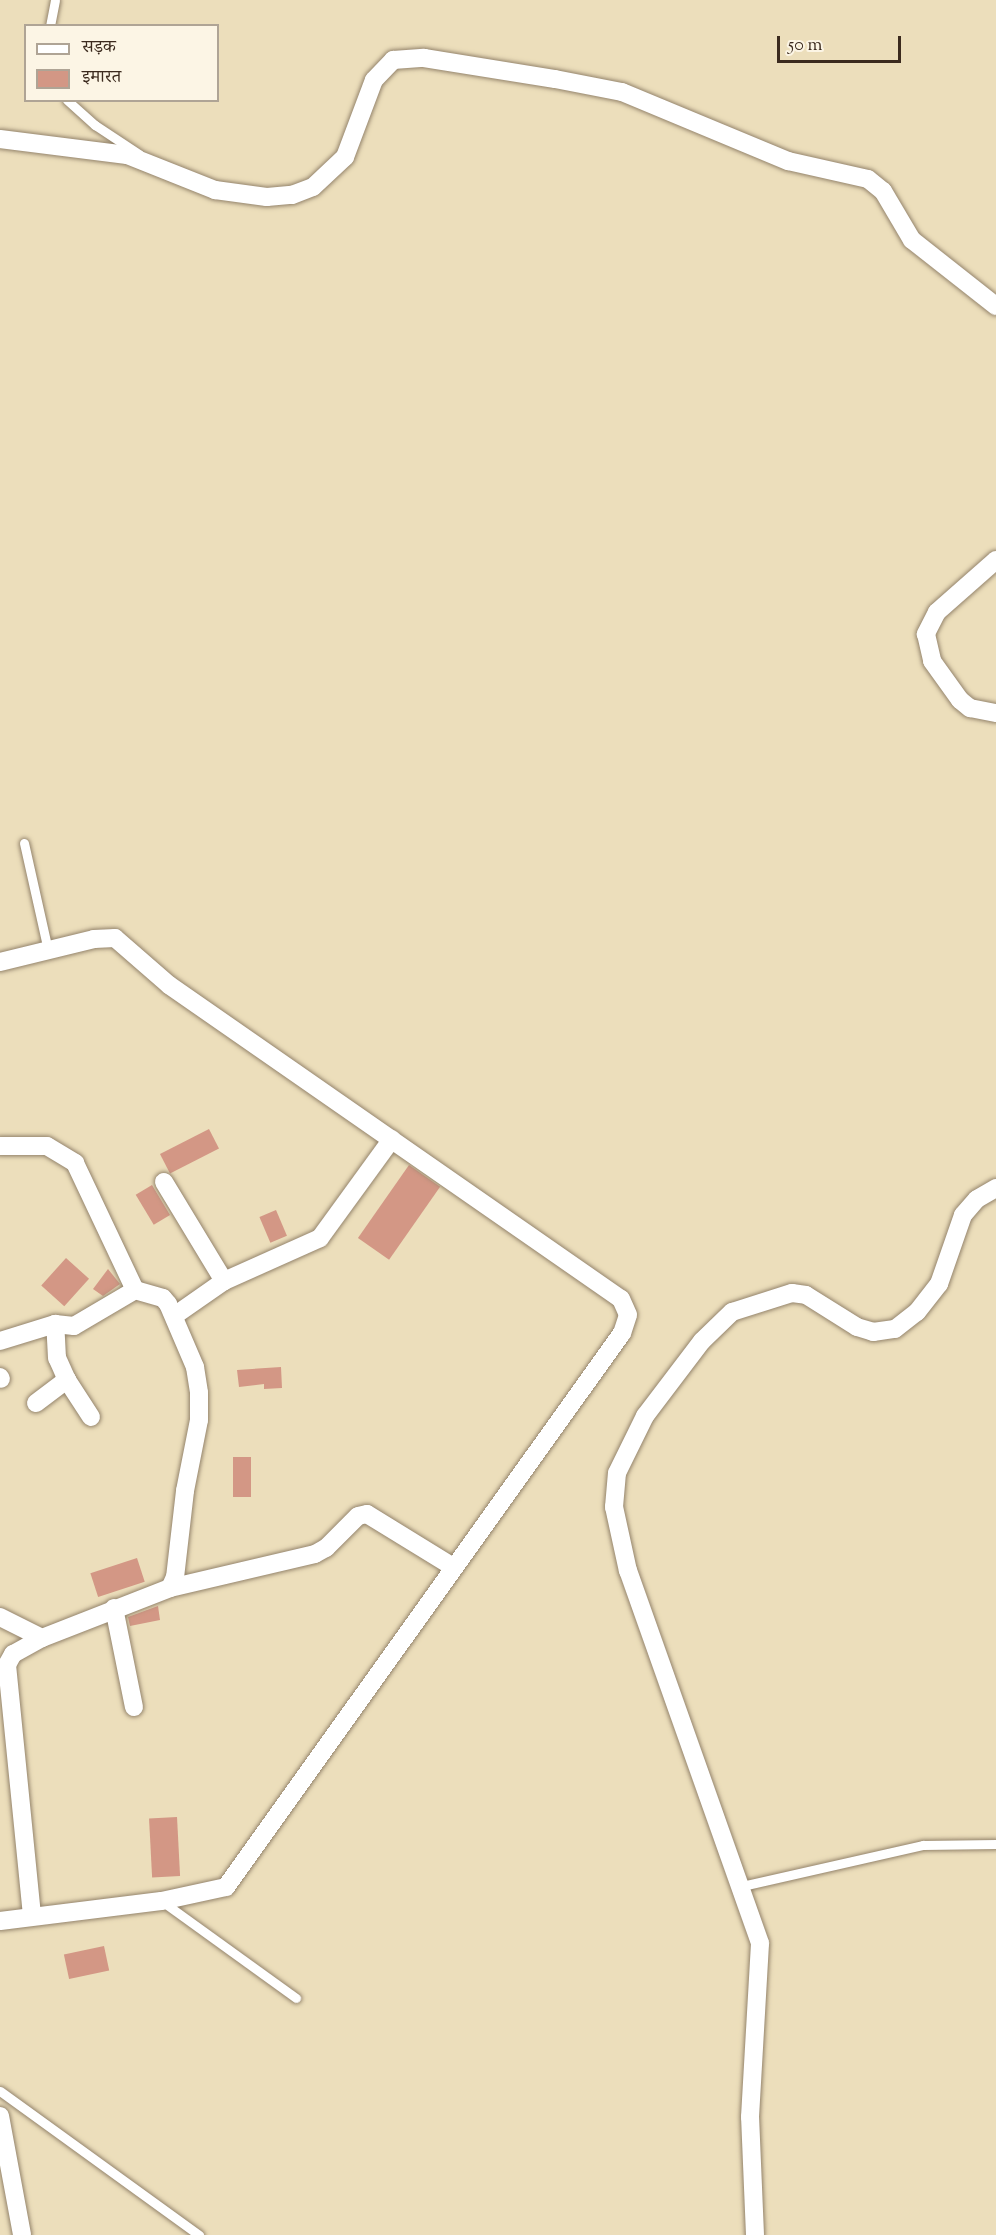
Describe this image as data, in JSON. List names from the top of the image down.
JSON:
{
  "legend": ["सड़क", "इमारत"],
  "scale_bar": "50 m"
}
